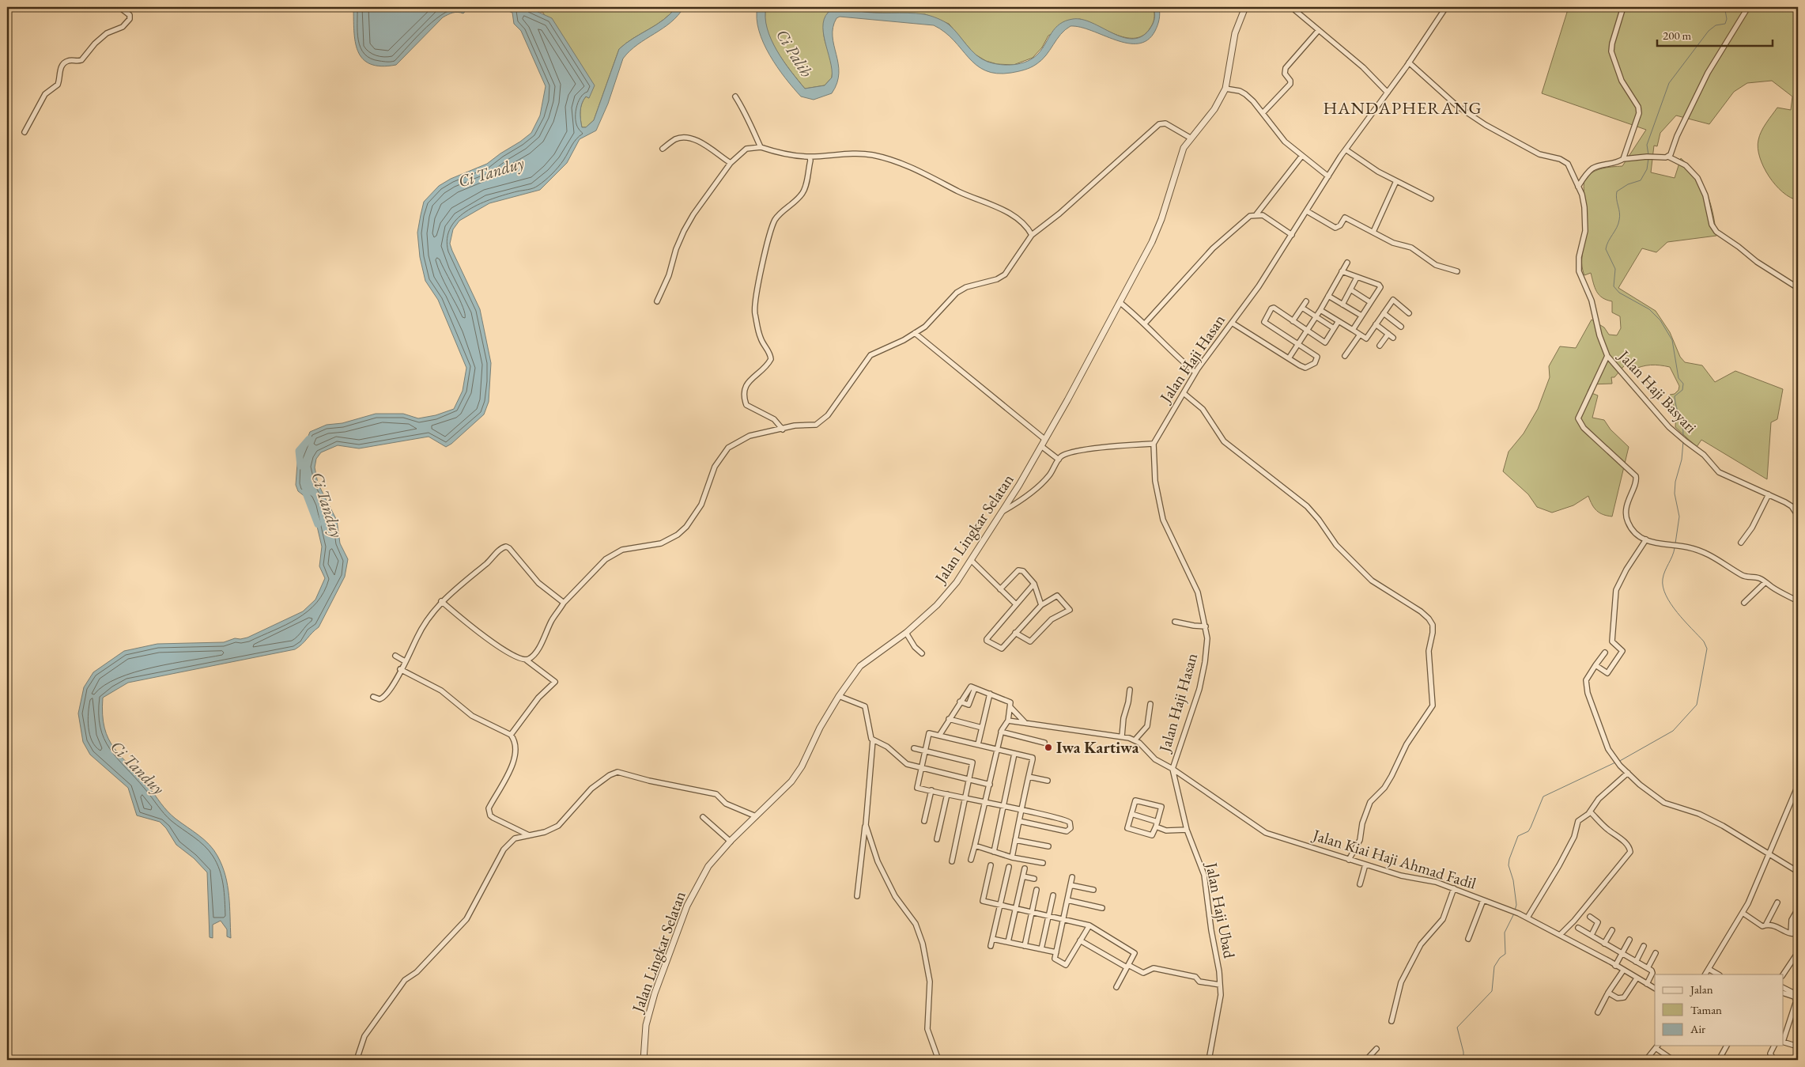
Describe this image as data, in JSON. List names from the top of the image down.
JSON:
{
  "streets": {
    "street": [
      "Jalan Haji Hasan",
      "Jalan Haji Basyari",
      "Jalan Lingkar Selatan",
      "Jalan Kiai Haji Ahmad Fadil",
      "Jalan Haji Ubad"
    ]
  },
  "crossings": [
    ["Jalan Haji Hasan", "Jalan Haji Basyari"],
    ["Jalan Haji Hasan", "Jalan Kiai Haji Ahmad Fadil"],
    ["Jalan Haji Hasan", "Jalan Haji Ubad"],
    ["Jalan Kiai Haji Ahmad Fadil", "Jalan Haji Ubad"]
  ],
  "districts": ["HANDAPHERANG"],
  "water": ["Ci Palih", "Ci Tanduy"],
  "places": ["Iwa Kartiwa"],
  "legend": ["Jalan", "Taman", "Air"],
  "scale_bar": "200 m"
}
